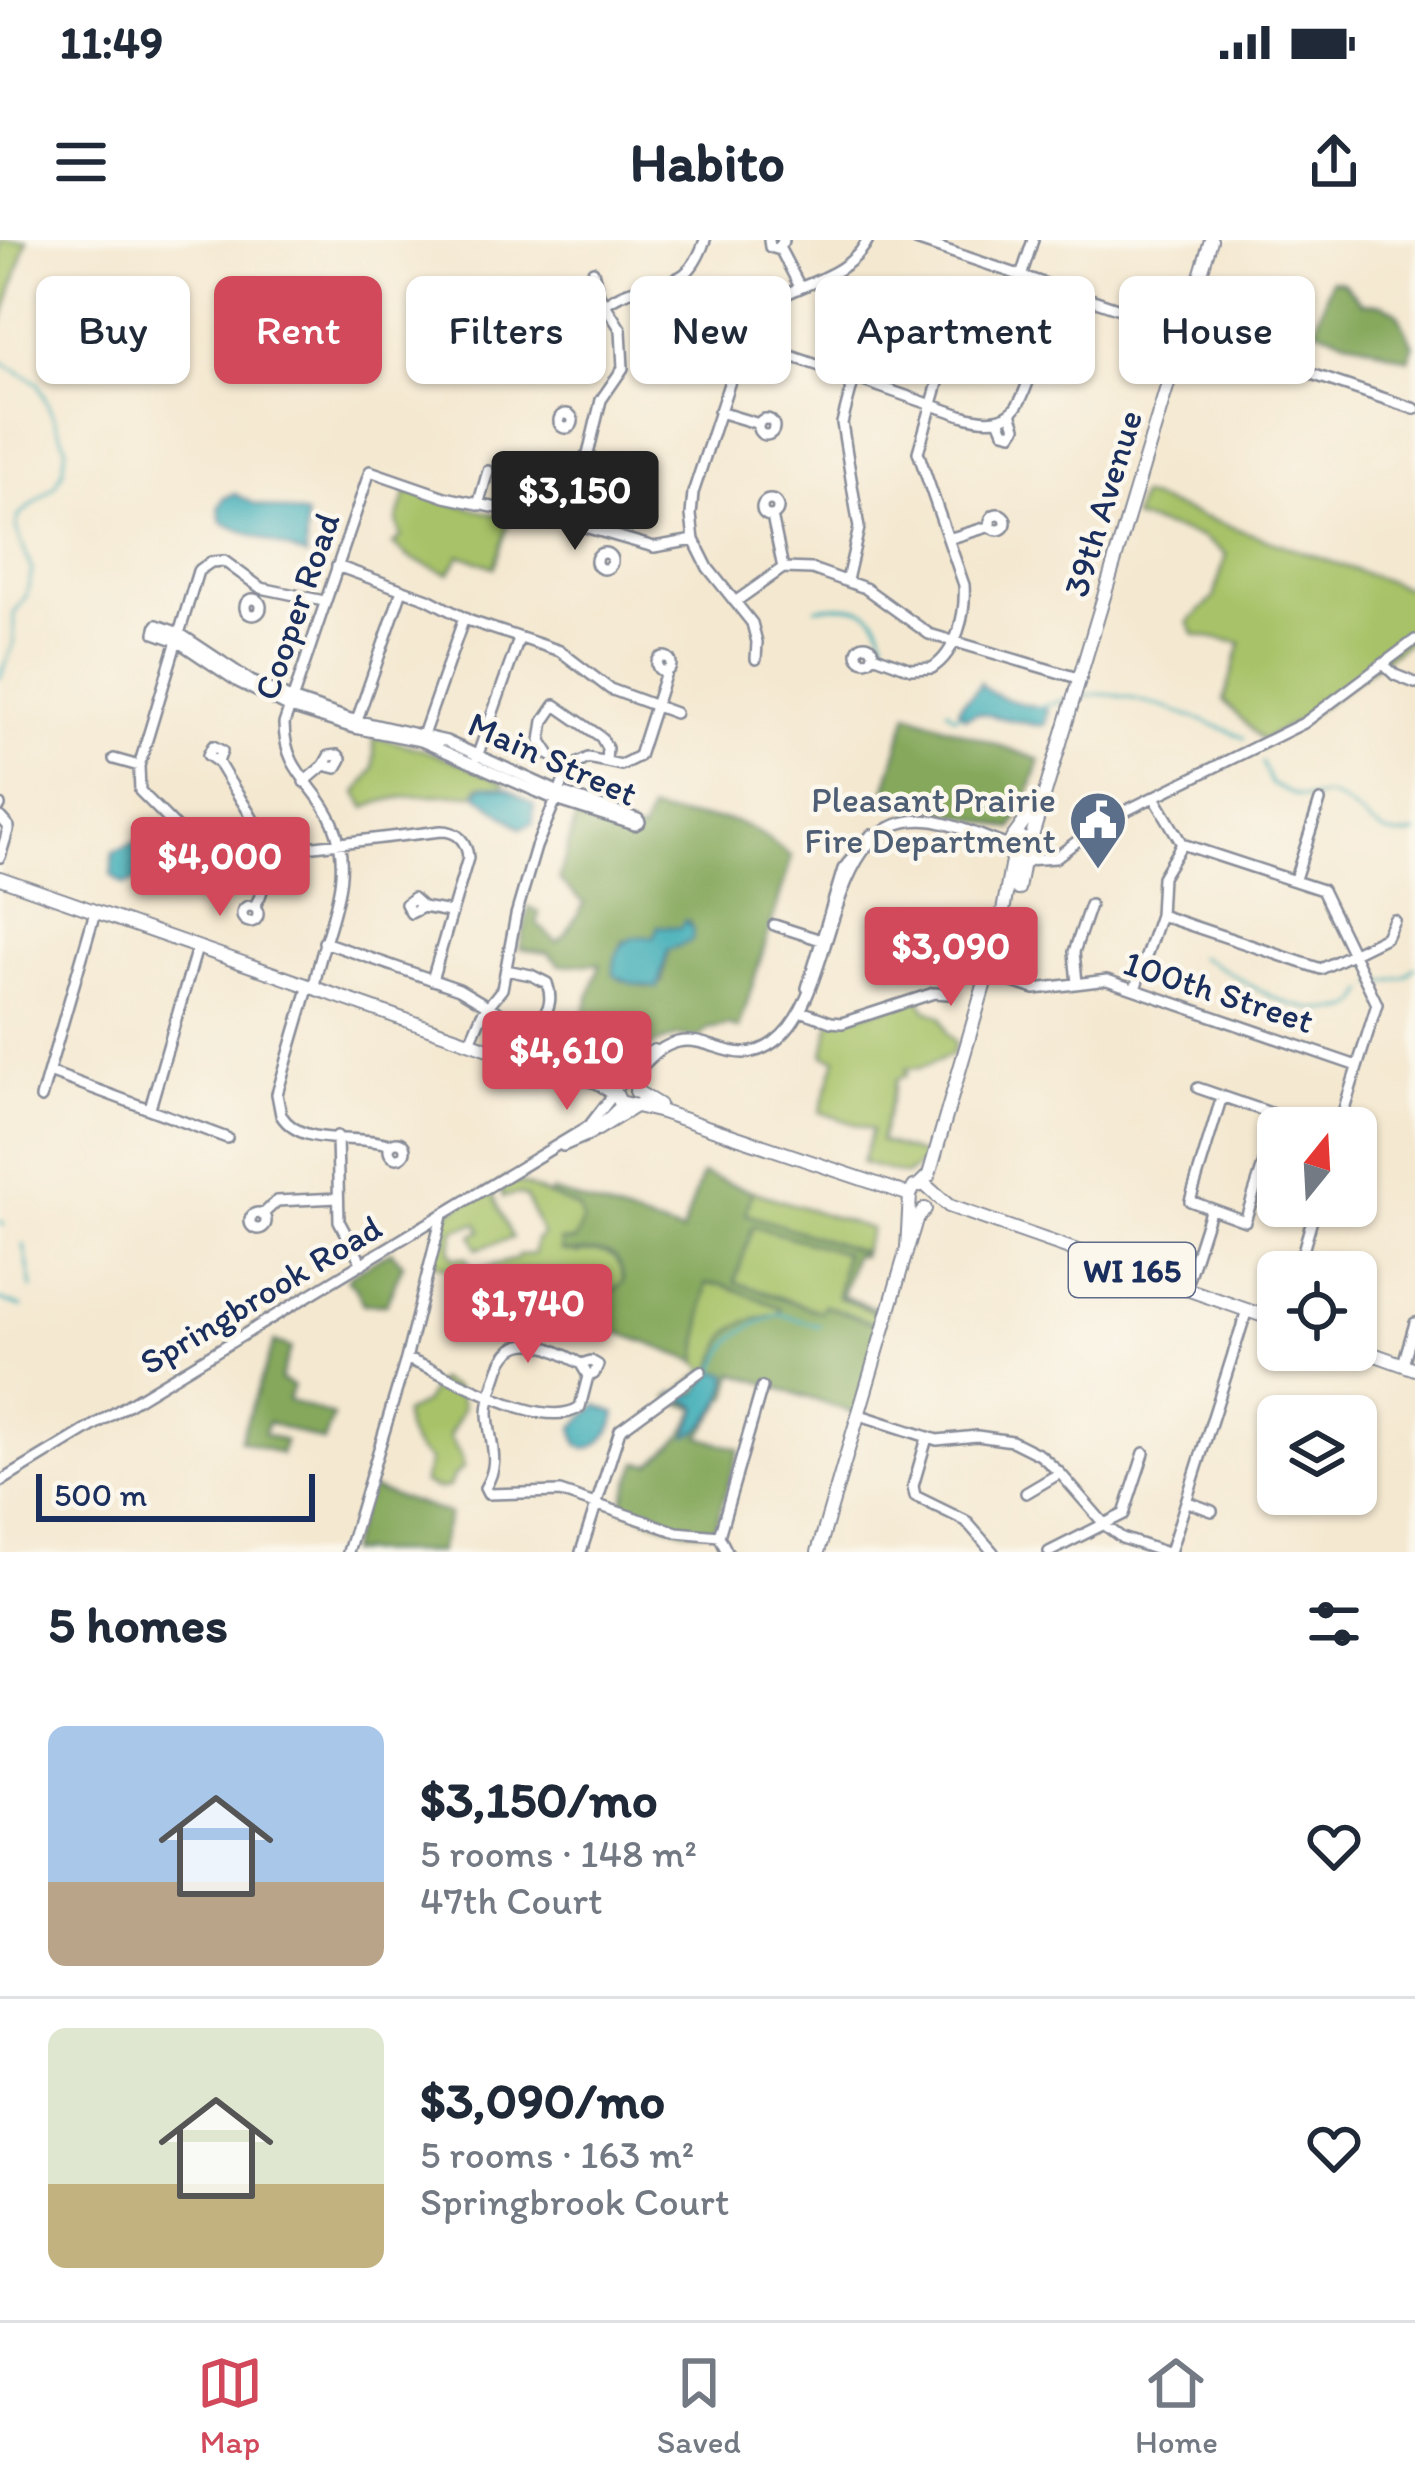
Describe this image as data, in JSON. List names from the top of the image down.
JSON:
{
  "streets": {
    "main road": ["39th Avenue", "WI 165"],
    "street": [
      "Cooper Road",
      "Main Street",
      "100th Street",
      "Springbrook Road"
    ]
  },
  "crossings": [
    ["39th Avenue", "100th Street"],
    ["39th Avenue", "WI 165"],
    ["Cooper Road", "Main Street"],
    ["WI 165", "Springbrook Road"]
  ],
  "places": {
    "public building": ["Pleasant Prairie Fire Department"]
  },
  "scale_bar": "500 m",
  "north": "top",
  "page": {
    "status": "11:49",
    "header": "Habito",
    "chip": [
      "Buy",
      "Rent",
      "Filters",
      "New",
      "Apartment",
      "House"
    ],
    "price": [
      "$3,150",
      "$4,000",
      "$3,090",
      "$4,610",
      "$1,740"
    ],
    "scale": "500 m",
    "heading": "5 homes",
    "list": [
      {
        "name": "$3,150/mo",
        "note": "5 rooms · 148 m² · 47th Court"
      },
      {
        "name": "$3,090/mo",
        "note": "5 rooms · 163 m² · Springbrook Court"
      }
    ],
    "tabs": ["Map", "Saved", "Home"]
  }
}
